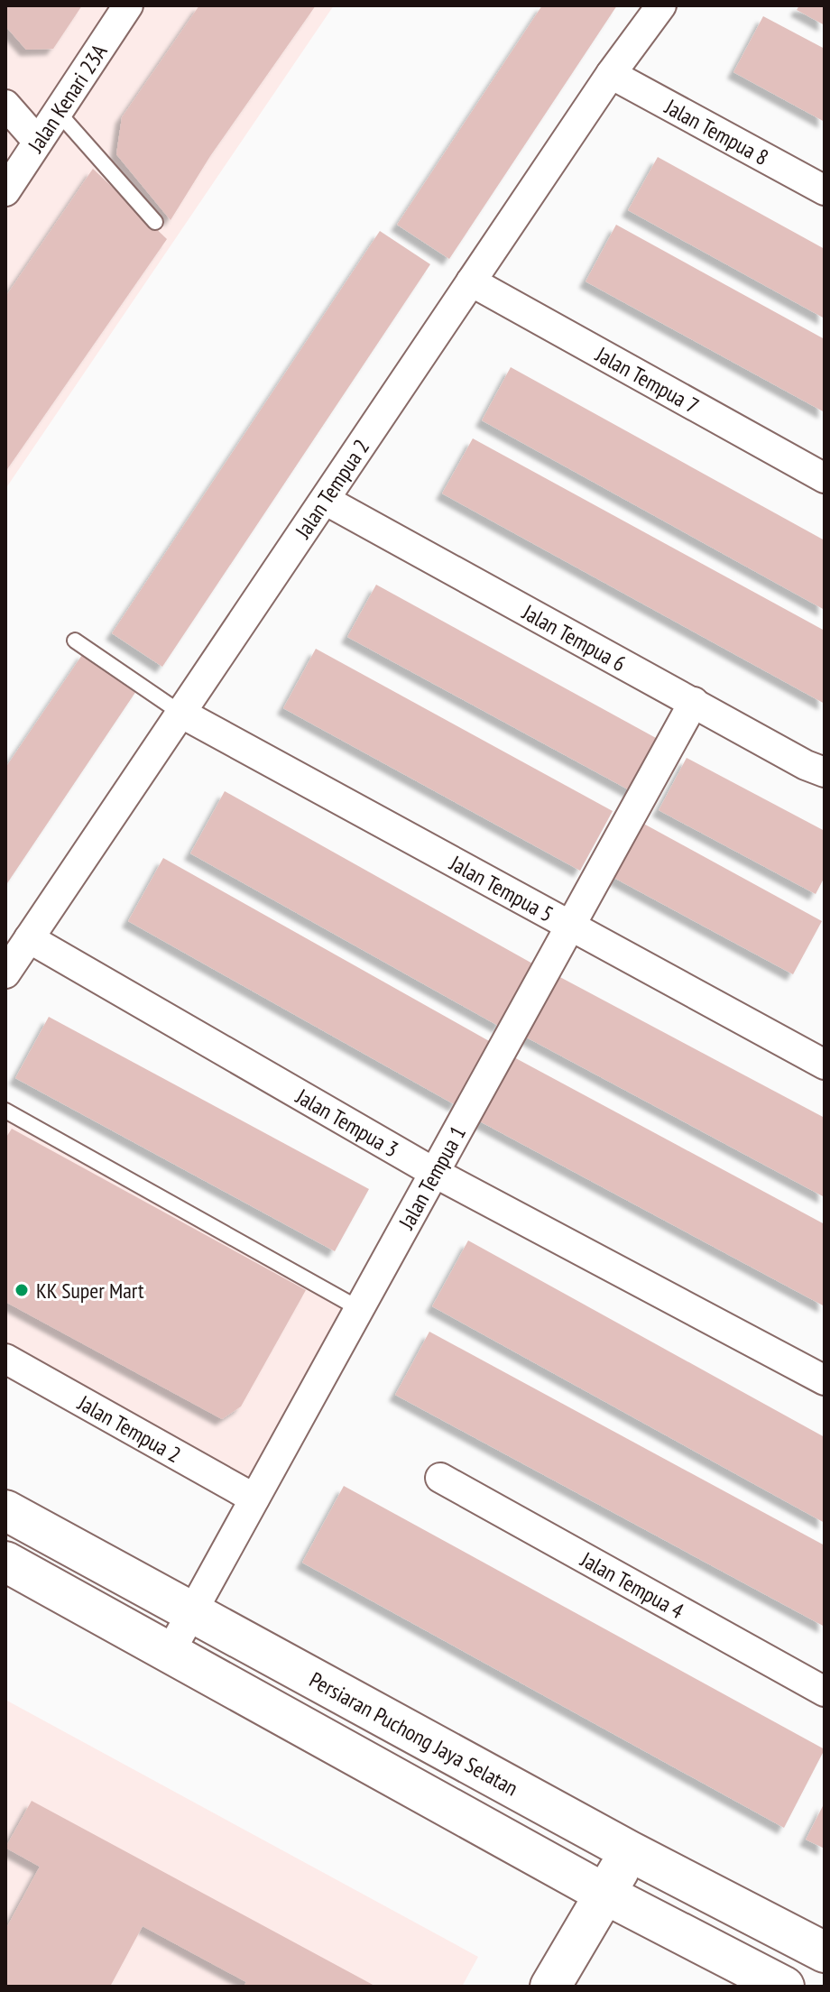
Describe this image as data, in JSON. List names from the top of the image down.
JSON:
{
  "streets": {
    "main road": ["Persiaran Puchong Jaya Selatan"],
    "street": [
      "Jalan Kenari 23A",
      "Jalan Tempua 8",
      "Jalan Tempua 7",
      "Jalan Tempua 2",
      "Jalan Tempua 6",
      "Jalan Tempua 5",
      "Jalan Tempua 3",
      "Jalan Tempua 1",
      "Jalan Tempua 4"
    ]
  },
  "crossings": [
    ["Jalan Tempua 8", "Jalan Tempua 2"],
    ["Jalan Tempua 7", "Jalan Tempua 2"],
    ["Jalan Tempua 2", "Jalan Tempua 6"],
    ["Jalan Tempua 2", "Jalan Tempua 5"],
    ["Jalan Tempua 2", "Jalan Tempua 3"],
    ["Jalan Tempua 2", "Jalan Tempua 1"],
    ["Jalan Tempua 6", "Jalan Tempua 1"],
    ["Jalan Tempua 5", "Jalan Tempua 1"],
    ["Jalan Tempua 3", "Jalan Tempua 1"],
    ["Jalan Tempua 1", "Persiaran Puchong Jaya Selatan"]
  ],
  "places": ["KK Super Mart"]
}
